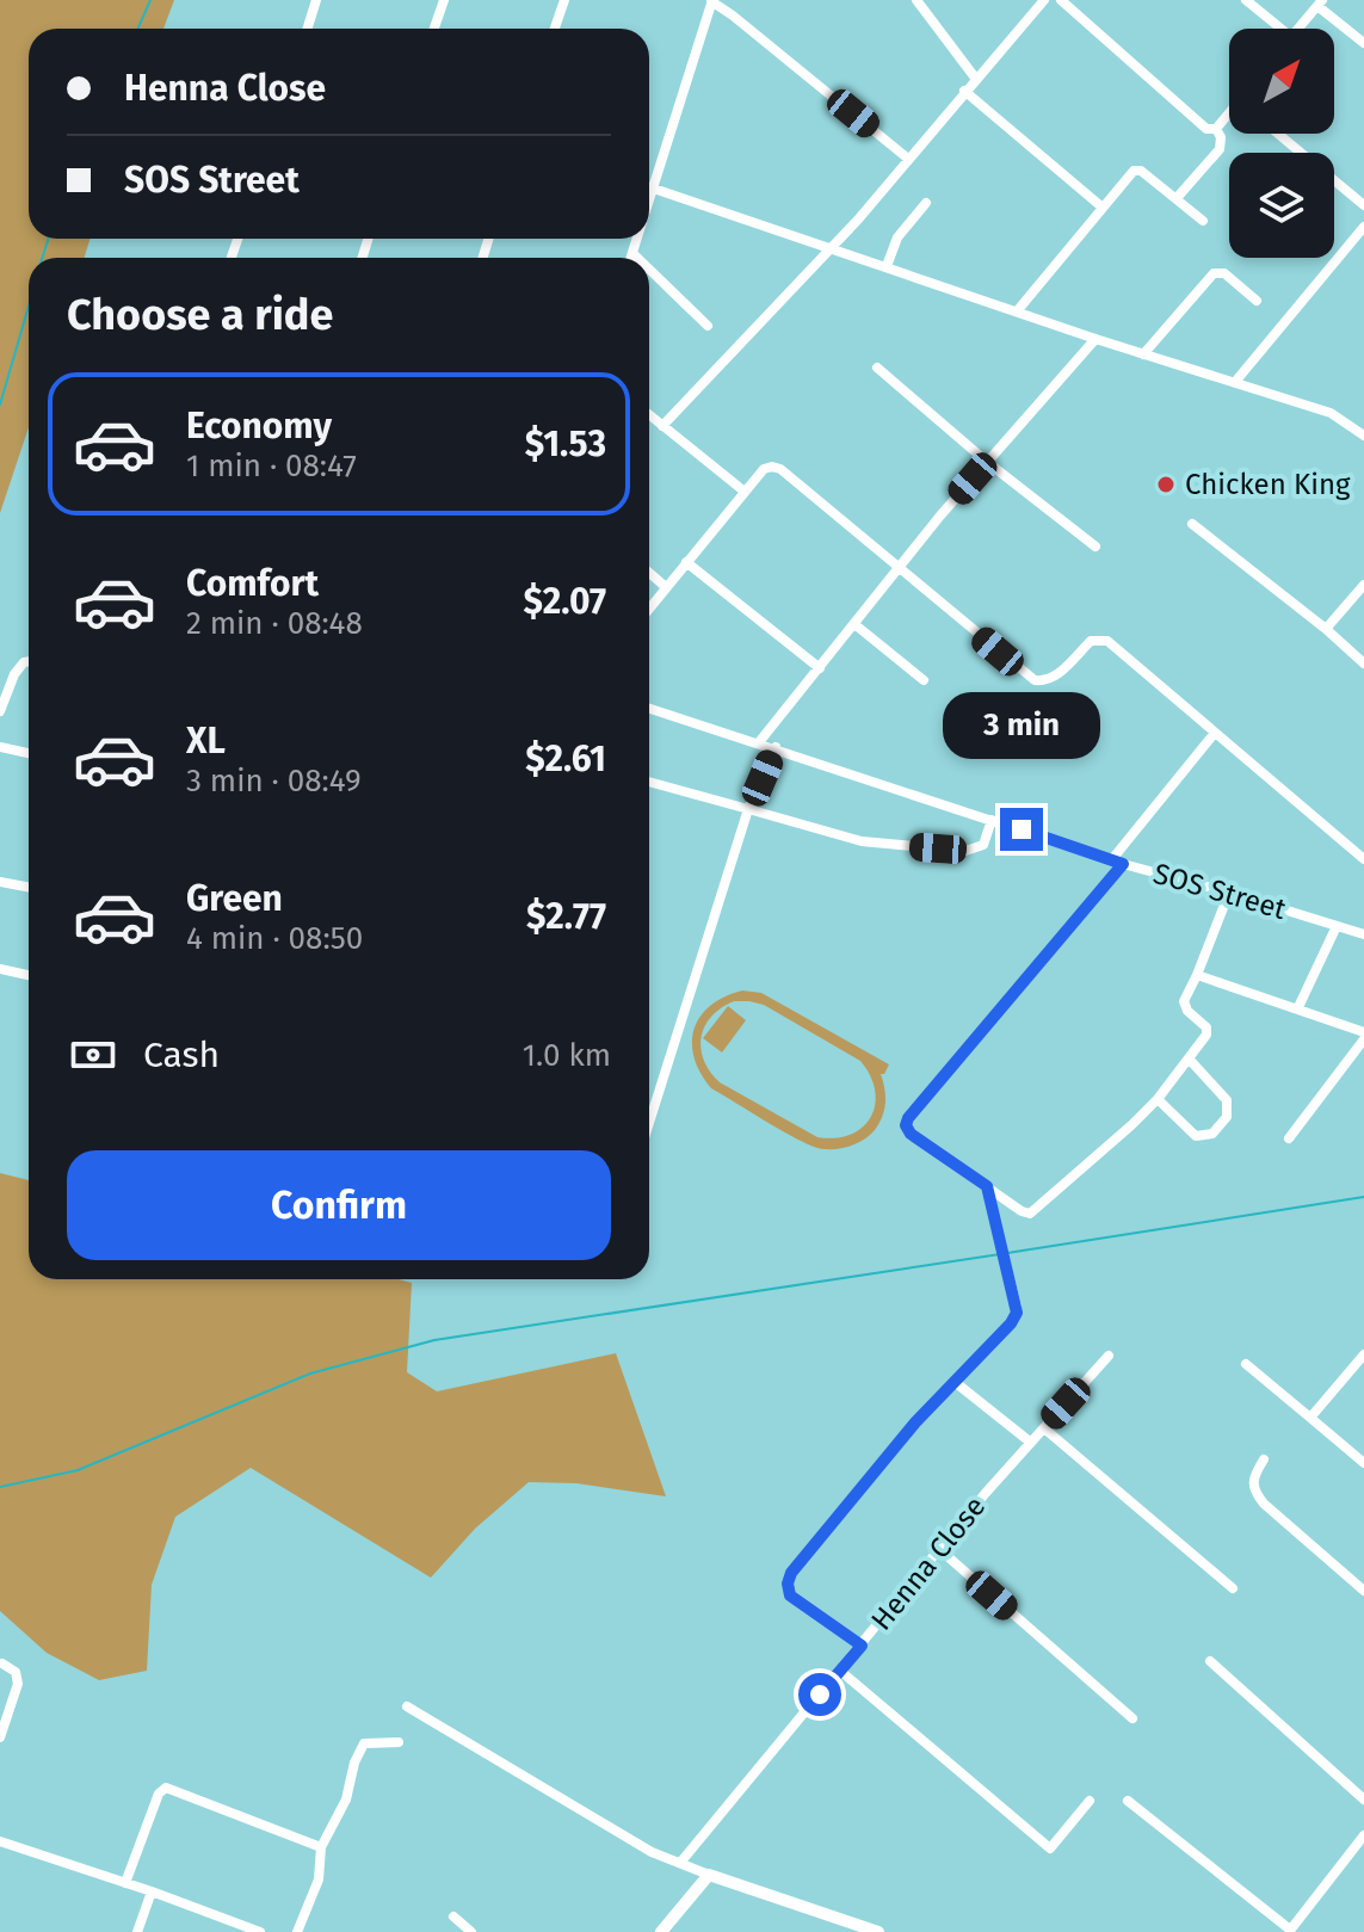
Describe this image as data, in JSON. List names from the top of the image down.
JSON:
{
  "streets": {
    "street": ["SOS Street", "Henna Close"]
  },
  "places": ["Chicken King"],
  "north": "top right",
  "page": {
    "banner": ["Henna Close", "SOS Street"],
    "heading": "Choose a ride",
    "list": [
      {
        "name": "Economy",
        "note": "1 min · 08:47",
        "value": "$1.53"
      },
      {
        "name": "Comfort",
        "note": "2 min · 08:48",
        "value": "$2.07"
      },
      {
        "name": "XL",
        "note": "3 min · 08:49",
        "value": "$2.61"
      },
      {
        "name": "Green",
        "note": "4 min · 08:50",
        "value": "$2.77"
      }
    ],
    "bubble": "3 min",
    "pay": ["Cash", "1.0 km"],
    "buttons": "Confirm"
  }
}
